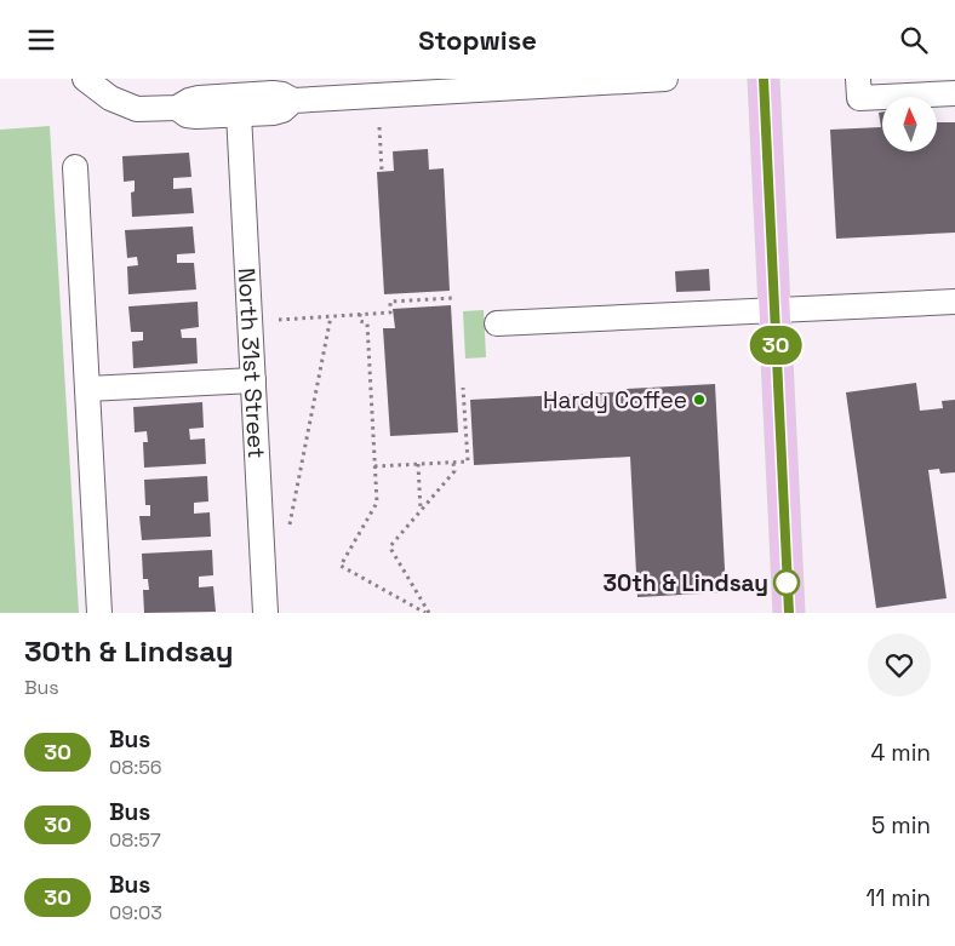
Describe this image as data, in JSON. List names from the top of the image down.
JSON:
{
  "streets": {
    "street": ["North 31st Street"]
  },
  "places": ["Hardy Coffee", "30th & Lindsay"],
  "lines": ["bus line 30"],
  "north": "top",
  "page": {
    "header": "Stopwise",
    "on_map": "30",
    "heading": ["30th & Lindsay", "Bus"],
    "list": [
      {
        "mark": "30",
        "name": "Bus",
        "note": "08:56",
        "value": "4 min"
      },
      {
        "mark": "30",
        "name": "Bus",
        "note": "08:57",
        "value": "5 min"
      },
      {
        "mark": "30",
        "name": "Bus",
        "note": "09:03",
        "value": "11 min"
      }
    ]
  }
}
